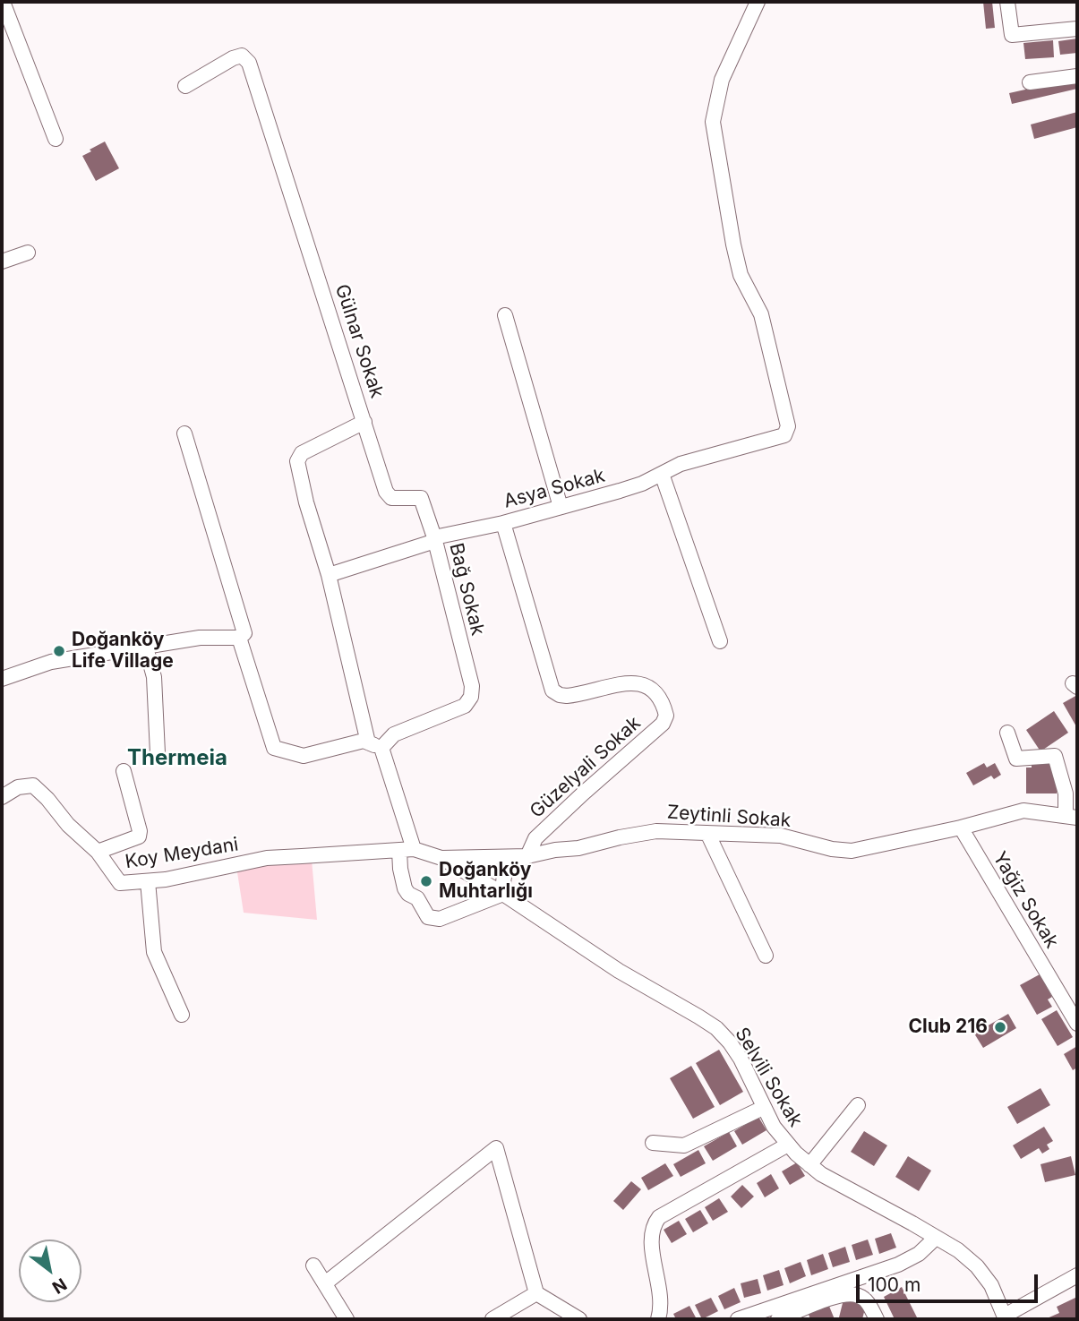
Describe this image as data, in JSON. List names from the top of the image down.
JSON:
{
  "streets": {
    "street": [
      "Gülnar Sokak",
      "Asya Sokak",
      "Bağ Sokak",
      "Güzelyali Sokak",
      "Zeytinli Sokak",
      "Koy Meydani",
      "Yağiz Sokak",
      "Selvili Sokak"
    ]
  },
  "crossings": [
    ["Gülnar Sokak", "Asya Sokak"],
    ["Gülnar Sokak", "Bağ Sokak"],
    ["Gülnar Sokak", "Zeytinli Sokak"],
    ["Gülnar Sokak", "Koy Meydani"],
    ["Gülnar Sokak", "Selvili Sokak"],
    ["Asya Sokak", "Bağ Sokak"],
    ["Asya Sokak", "Güzelyali Sokak"],
    ["Güzelyali Sokak", "Zeytinli Sokak"],
    ["Zeytinli Sokak", "Koy Meydani"],
    ["Zeytinli Sokak", "Yağiz Sokak"],
    ["Zeytinli Sokak", "Selvili Sokak"]
  ],
  "districts": ["Thermeia"],
  "places": ["Doğanköy Life Village", "Doğanköy Muhtarlığı", "Club 216"],
  "scale_bar": "100 m",
  "north": "bottom right"
}
